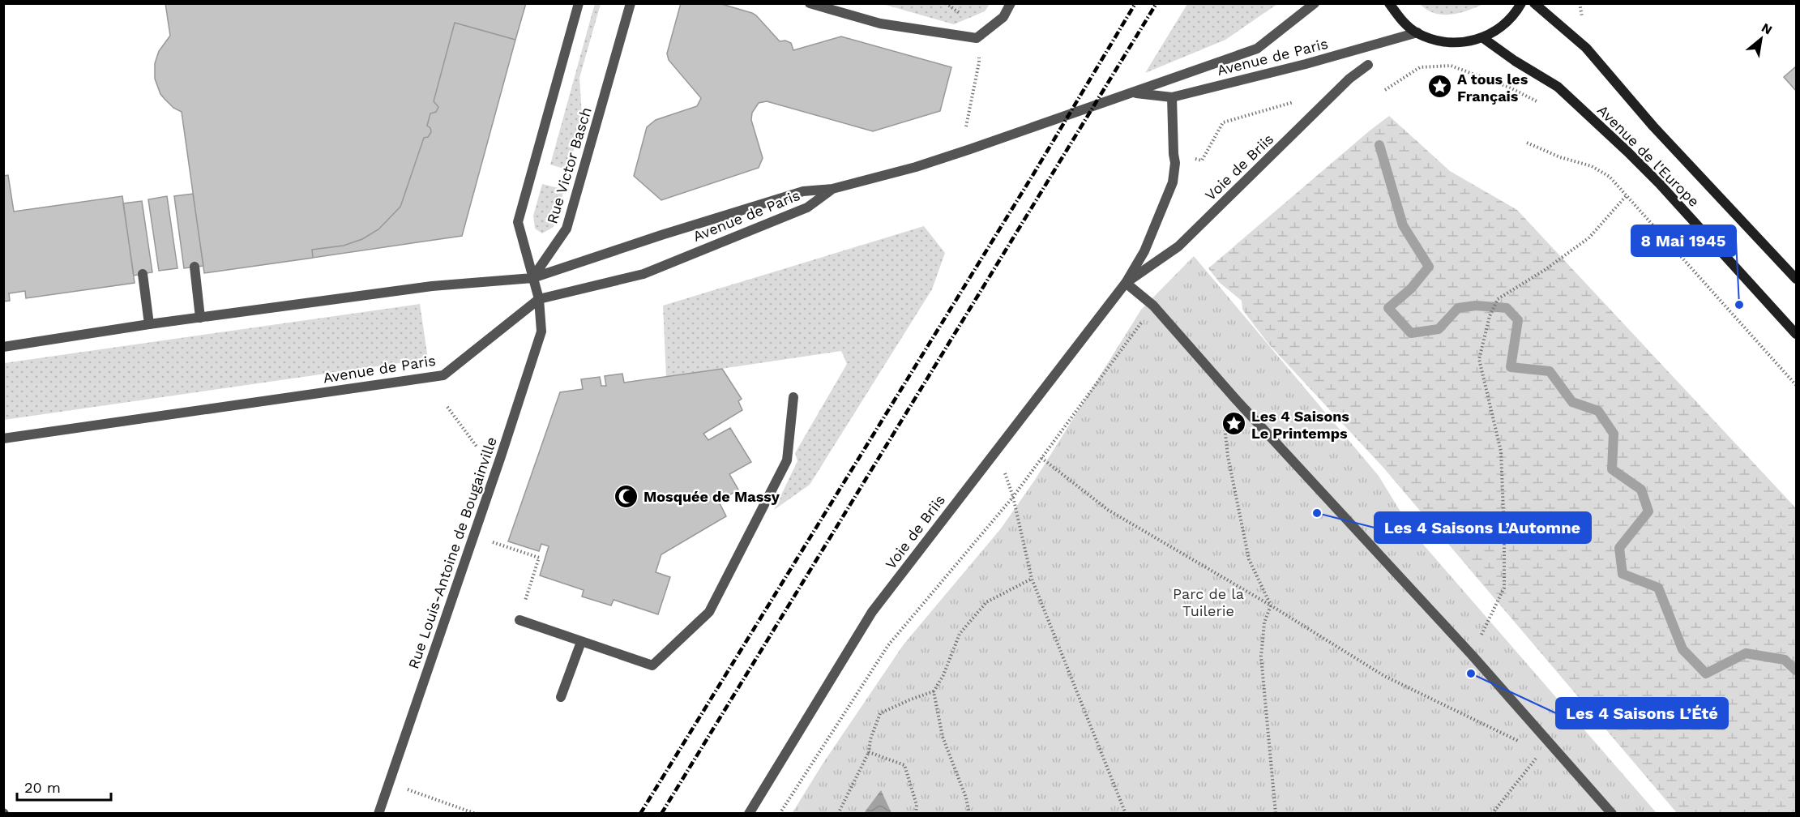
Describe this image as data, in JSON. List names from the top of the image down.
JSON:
{
  "streets": {
    "main road": ["Avenue de l'Europe"],
    "street": [
      "Avenue de Paris",
      "Rue Victor Basch",
      "Voie de Briis",
      "Rue Louis-Antoine de Bougainville"
    ]
  },
  "crossings": [
    ["Avenue de Paris", "Rue Victor Basch"],
    ["Avenue de Paris", "Voie de Briis"],
    ["Avenue de Paris", "Rue Louis-Antoine de Bougainville"],
    ["Rue Victor Basch", "Rue Louis-Antoine de Bougainville"]
  ],
  "parks": ["Parc de la Tuilerie"],
  "places": {
    "place": ["A tous les Français", "Les 4 Saisons Le Printemps"],
    "other": ["8 Mai 1945", "Les 4 Saisons L’Automne", "Les 4 Saisons L’Été"],
    "mosque": ["Mosquée de Massy"]
  },
  "scale_bar": "20 m",
  "north": "top right"
}
